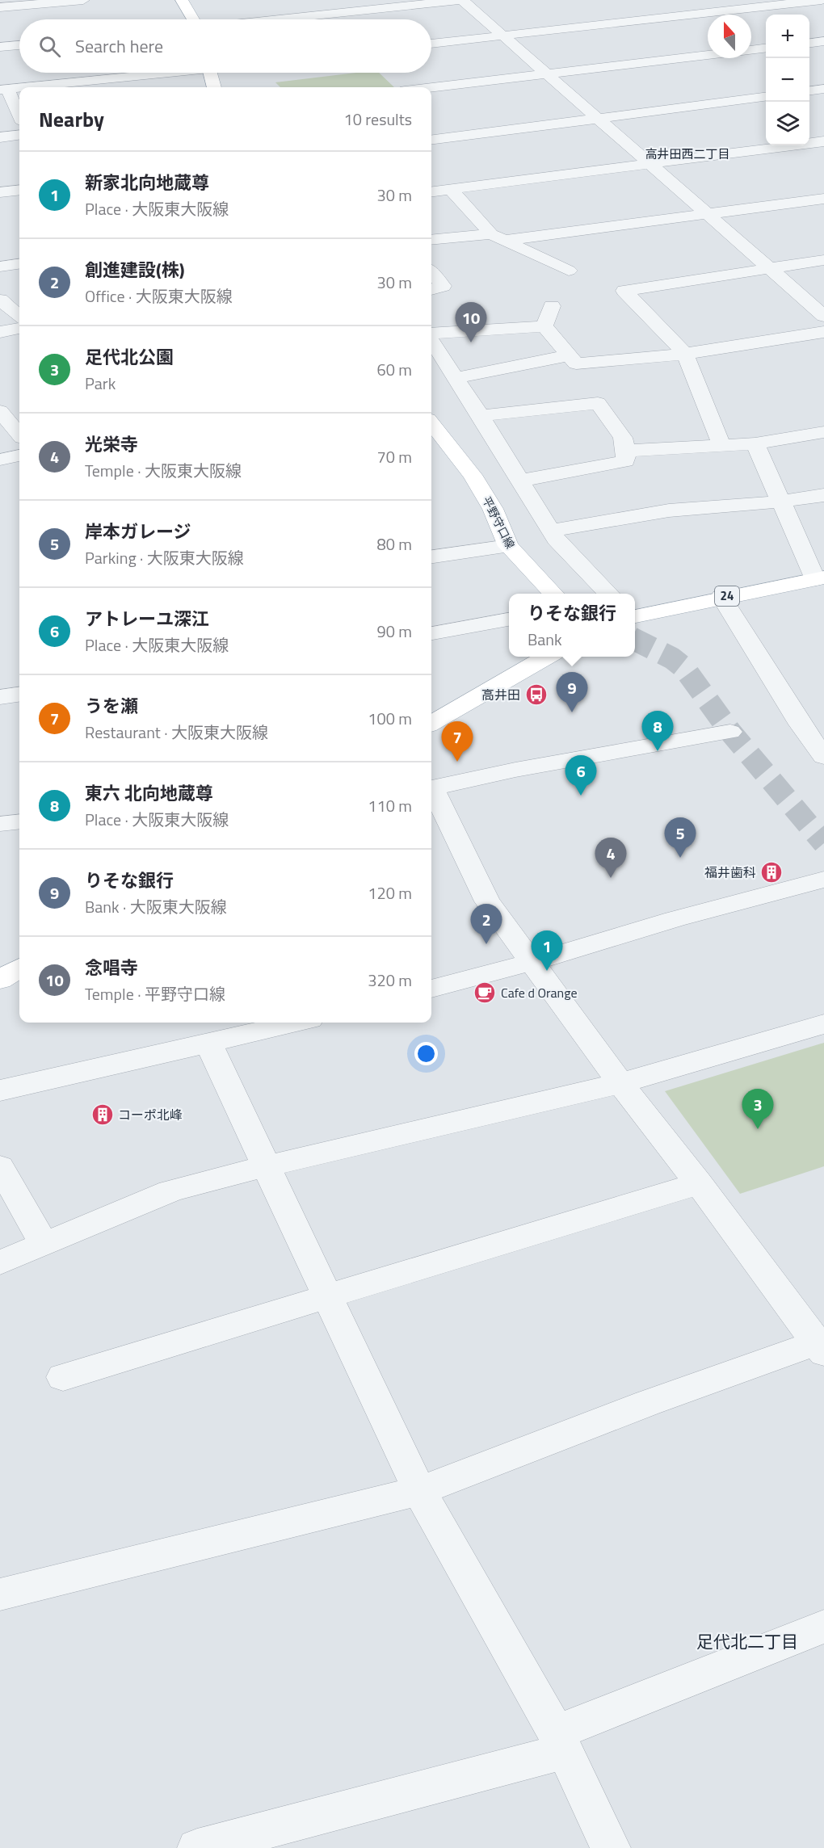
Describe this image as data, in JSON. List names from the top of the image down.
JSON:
{
  "streets": {
    "main road": ["平野守口線", "24"]
  },
  "districts": ["高井田西二丁目", "足代北二丁目"],
  "places": {
    "bus stop": ["高井田"],
    "building": ["福井歯科", "コーポ北峰"],
    "cafe": ["Cafe d Orange"]
  },
  "north": "top",
  "page": {
    "map_buttons": ["+", "−"],
    "search": "Search here",
    "heading": ["Nearby", "10 results"],
    "list": [
      {
        "mark": "1",
        "name": "新家北向地蔵尊",
        "note": "Place · 大阪東大阪線",
        "value": "30 m"
      },
      {
        "mark": "2",
        "name": "創進建設(株)",
        "note": "Office · 大阪東大阪線",
        "value": "30 m"
      },
      {
        "mark": "3",
        "name": "足代北公園",
        "note": "Park",
        "value": "60 m"
      },
      {
        "mark": "4",
        "name": "光栄寺",
        "note": "Temple · 大阪東大阪線",
        "value": "70 m"
      },
      {
        "mark": "5",
        "name": "岸本ガレージ",
        "note": "Parking · 大阪東大阪線",
        "value": "80 m"
      },
      {
        "mark": "6",
        "name": "アトレーユ深江",
        "note": "Place · 大阪東大阪線",
        "value": "90 m"
      },
      {
        "mark": "7",
        "name": "うを瀬",
        "note": "Restaurant · 大阪東大阪線",
        "value": "100 m"
      },
      {
        "mark": "8",
        "name": "東六 北向地蔵尊",
        "note": "Place · 大阪東大阪線",
        "value": "110 m"
      },
      {
        "mark": "9",
        "name": "りそな銀行",
        "note": "Bank · 大阪東大阪線",
        "value": "120 m"
      },
      {
        "mark": "10",
        "name": "念唱寺",
        "note": "Temple · 平野守口線",
        "value": "320 m"
      }
    ],
    "pins": [
      "10",
      "9",
      "8",
      "7",
      "6",
      "5",
      "4",
      "2",
      "1",
      "3"
    ],
    "popup": ["りそな銀行", "Bank"]
  }
}
